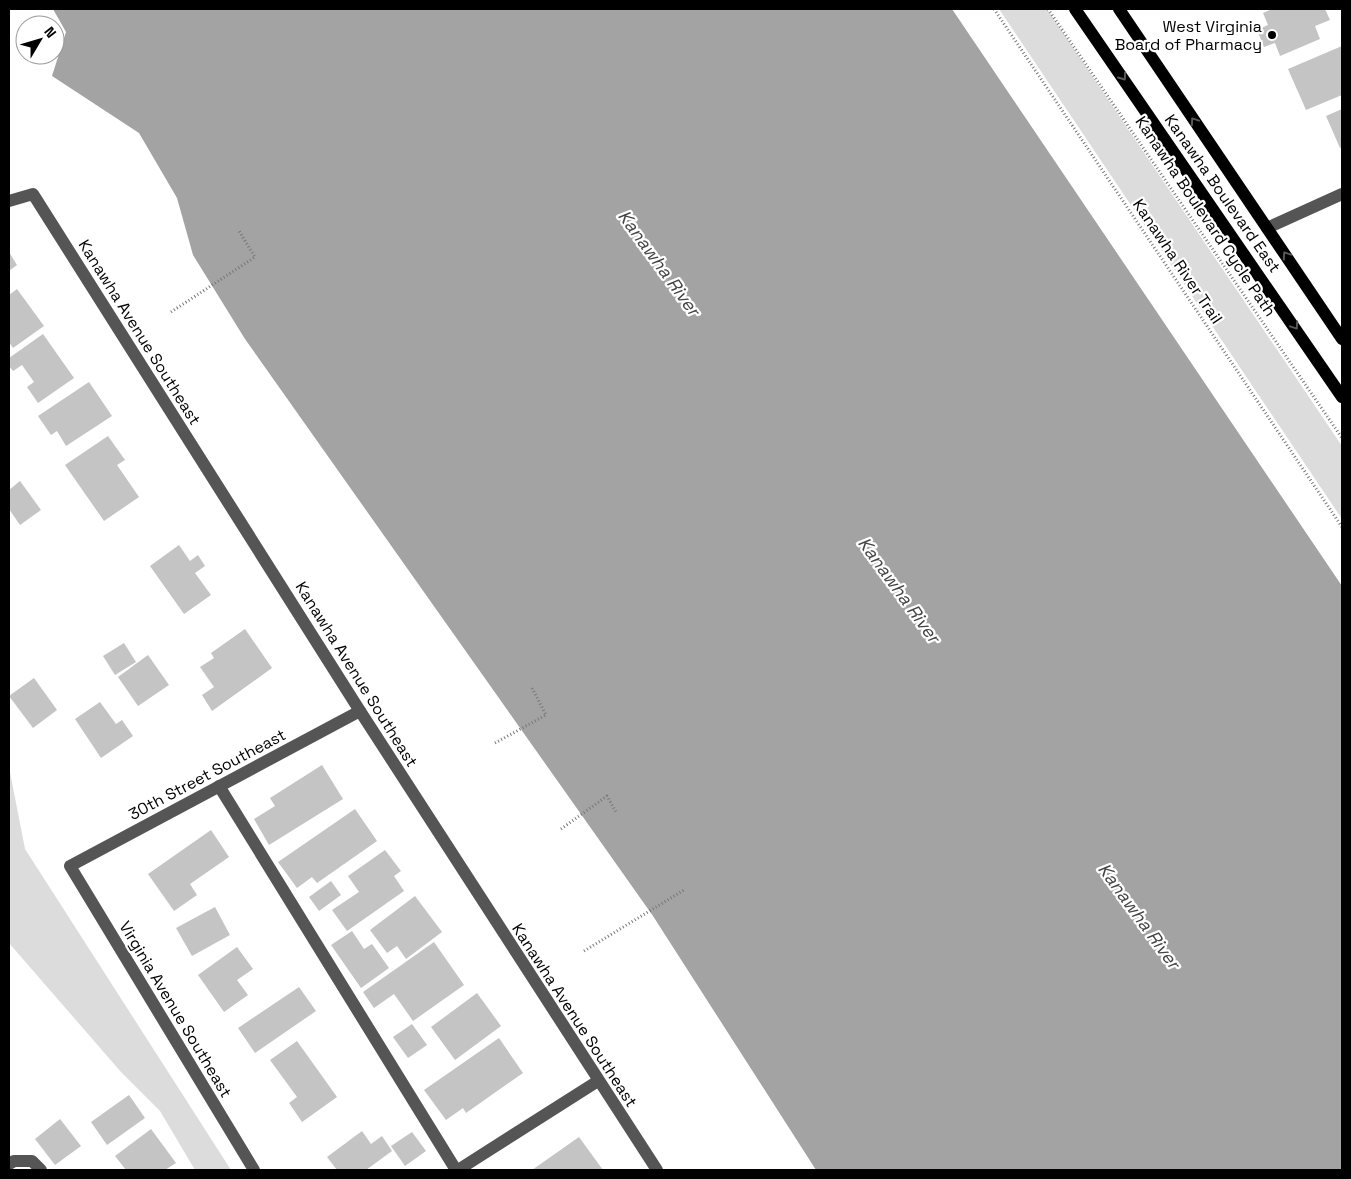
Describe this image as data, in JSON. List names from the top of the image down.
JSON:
{
  "streets": {
    "main road": ["Kanawha Boulevard East"],
    "street": ["Kanawha Avenue Southeast", "30th Street Southeast", "Virginia Avenue Southeast"],
    "path": ["Kanawha Boulevard Cycle Path", "Kanawha River Trail"]
  },
  "crossings": [
    ["Kanawha Avenue Southeast", "30th Street Southeast"],
    ["30th Street Southeast", "Virginia Avenue Southeast"]
  ],
  "water": ["Kanawha River"],
  "places": ["West Virginia Board of Pharmacy"],
  "north": "top right"
}
